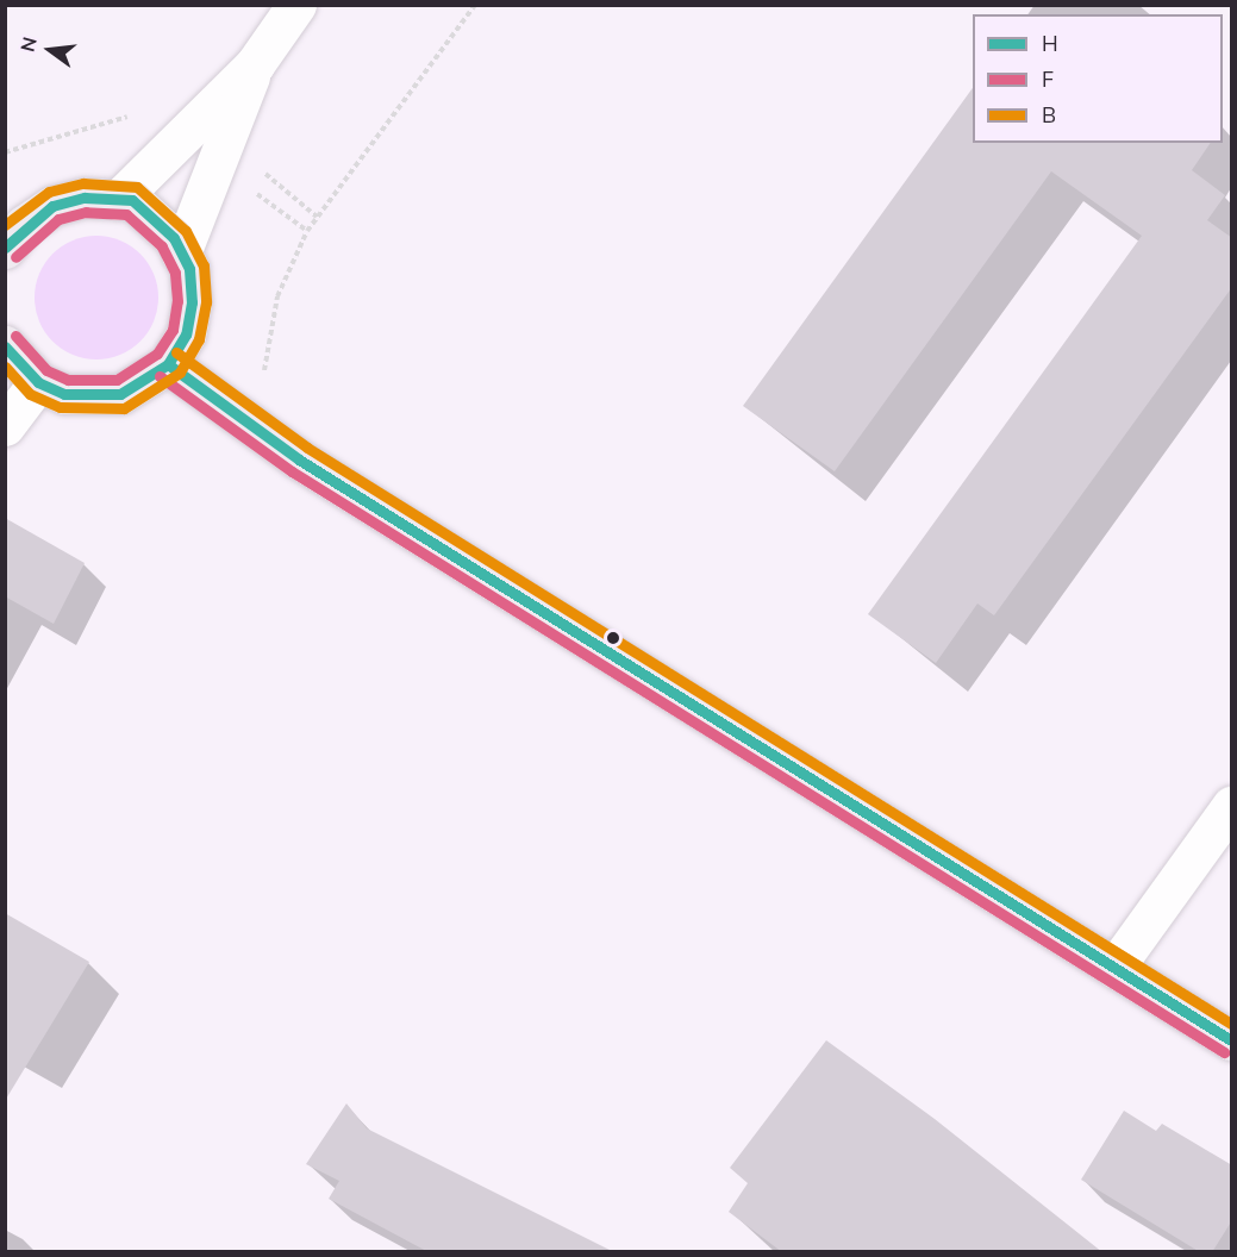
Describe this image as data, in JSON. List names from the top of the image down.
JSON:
{
  "lines": ["transit line B", "transit line H", "transit line F"],
  "legend": ["H", "F", "B"],
  "north": "left"
}
